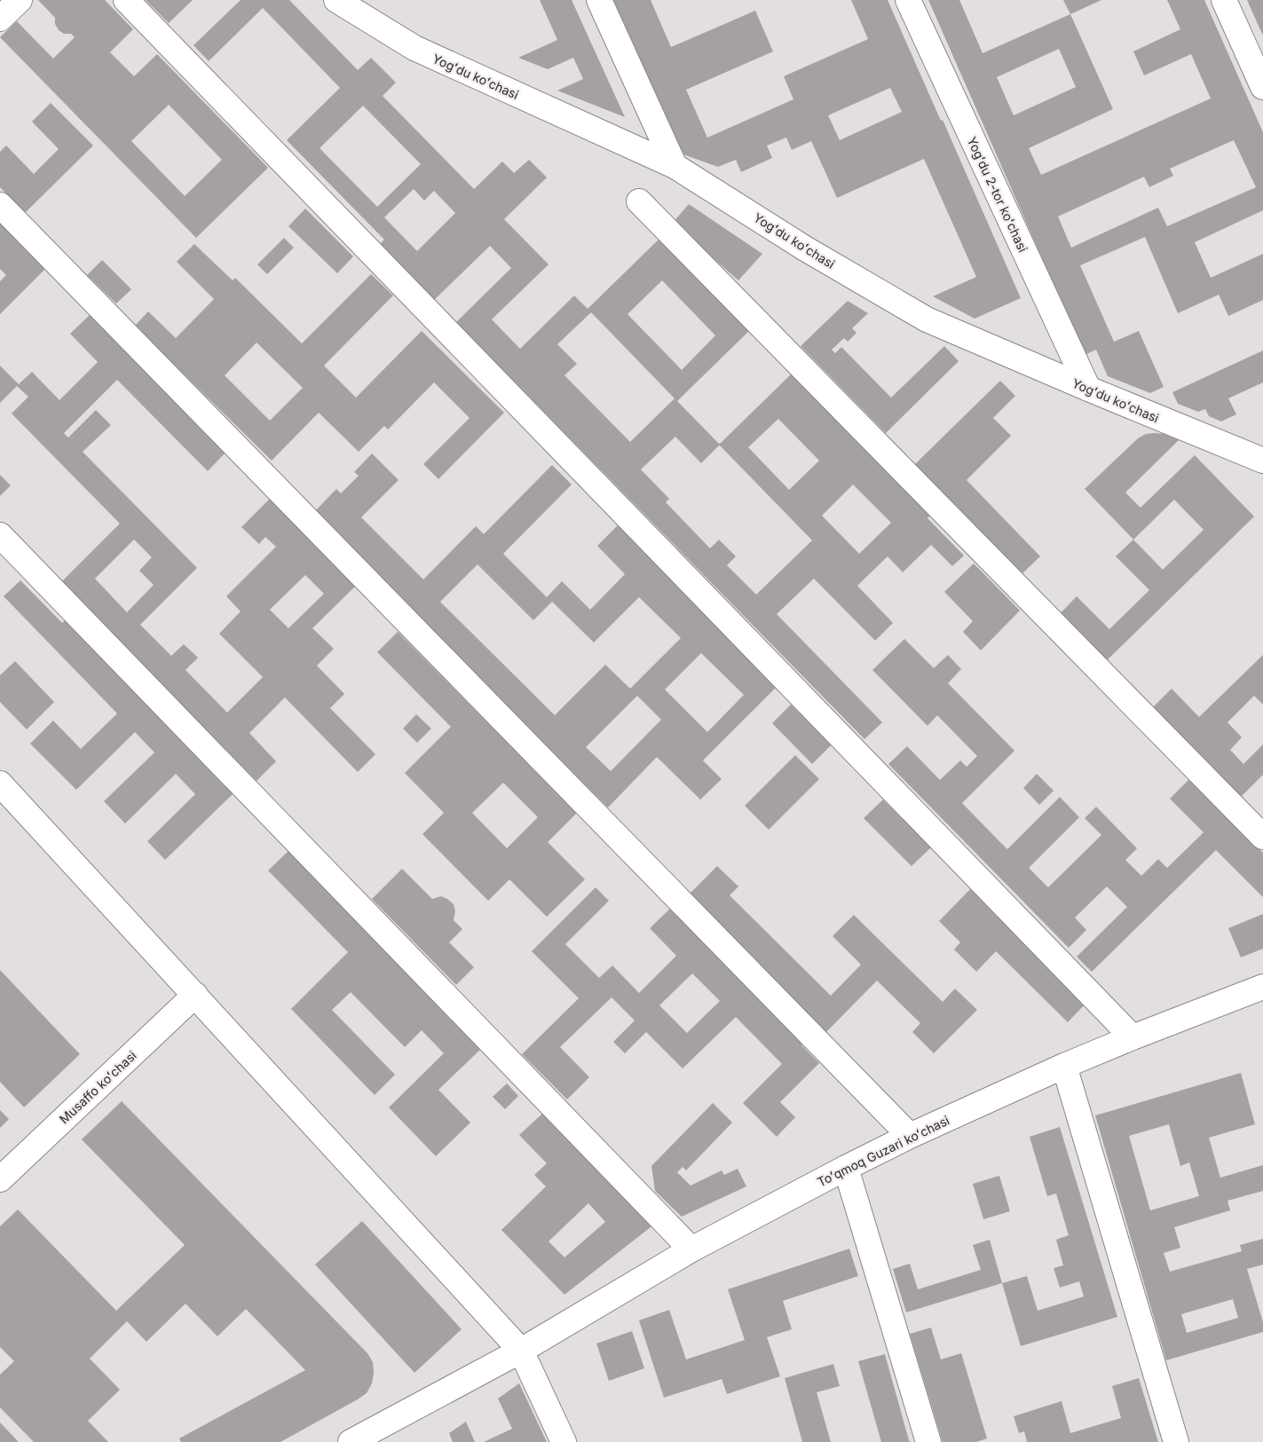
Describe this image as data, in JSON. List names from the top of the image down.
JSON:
{
  "streets": {
    "street": [
      "Yogʻdu koʻchasi",
      "Yogʻdu 2-tor koʻchasi",
      "Musaffo koʻchasi",
      "Toʻqmoq Guzari koʻchasi"
    ]
  },
  "crossings": [
    ["Yogʻdu koʻchasi", "Yogʻdu 2-tor koʻchasi"]
  ]
}
